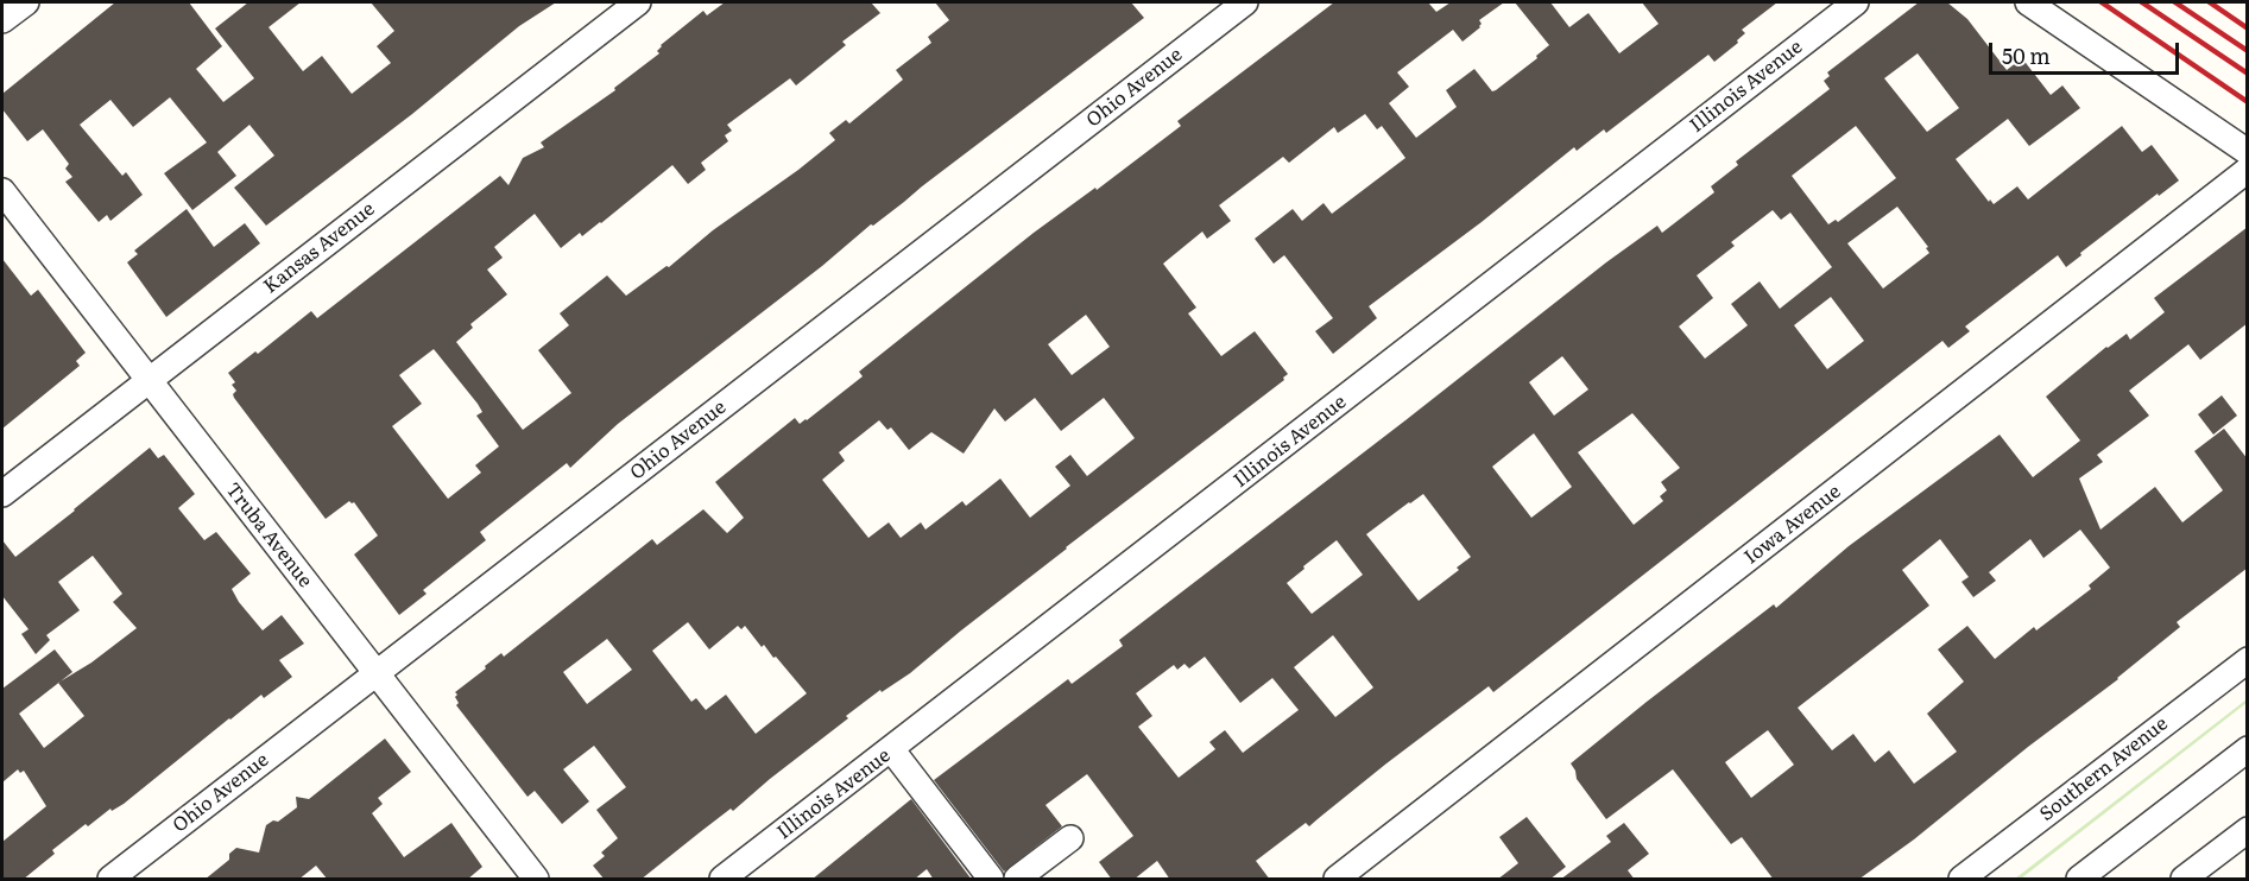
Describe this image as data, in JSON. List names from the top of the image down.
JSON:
{
  "streets": {
    "street": [
      "Illinois Avenue",
      "Ohio Avenue",
      "Kansas Avenue",
      "Iowa Avenue",
      "Truba Avenue",
      "Southern Avenue"
    ]
  },
  "crossings": [
    ["Ohio Avenue", "Truba Avenue"],
    ["Kansas Avenue", "Truba Avenue"]
  ],
  "scale_bar": "50 m"
}
